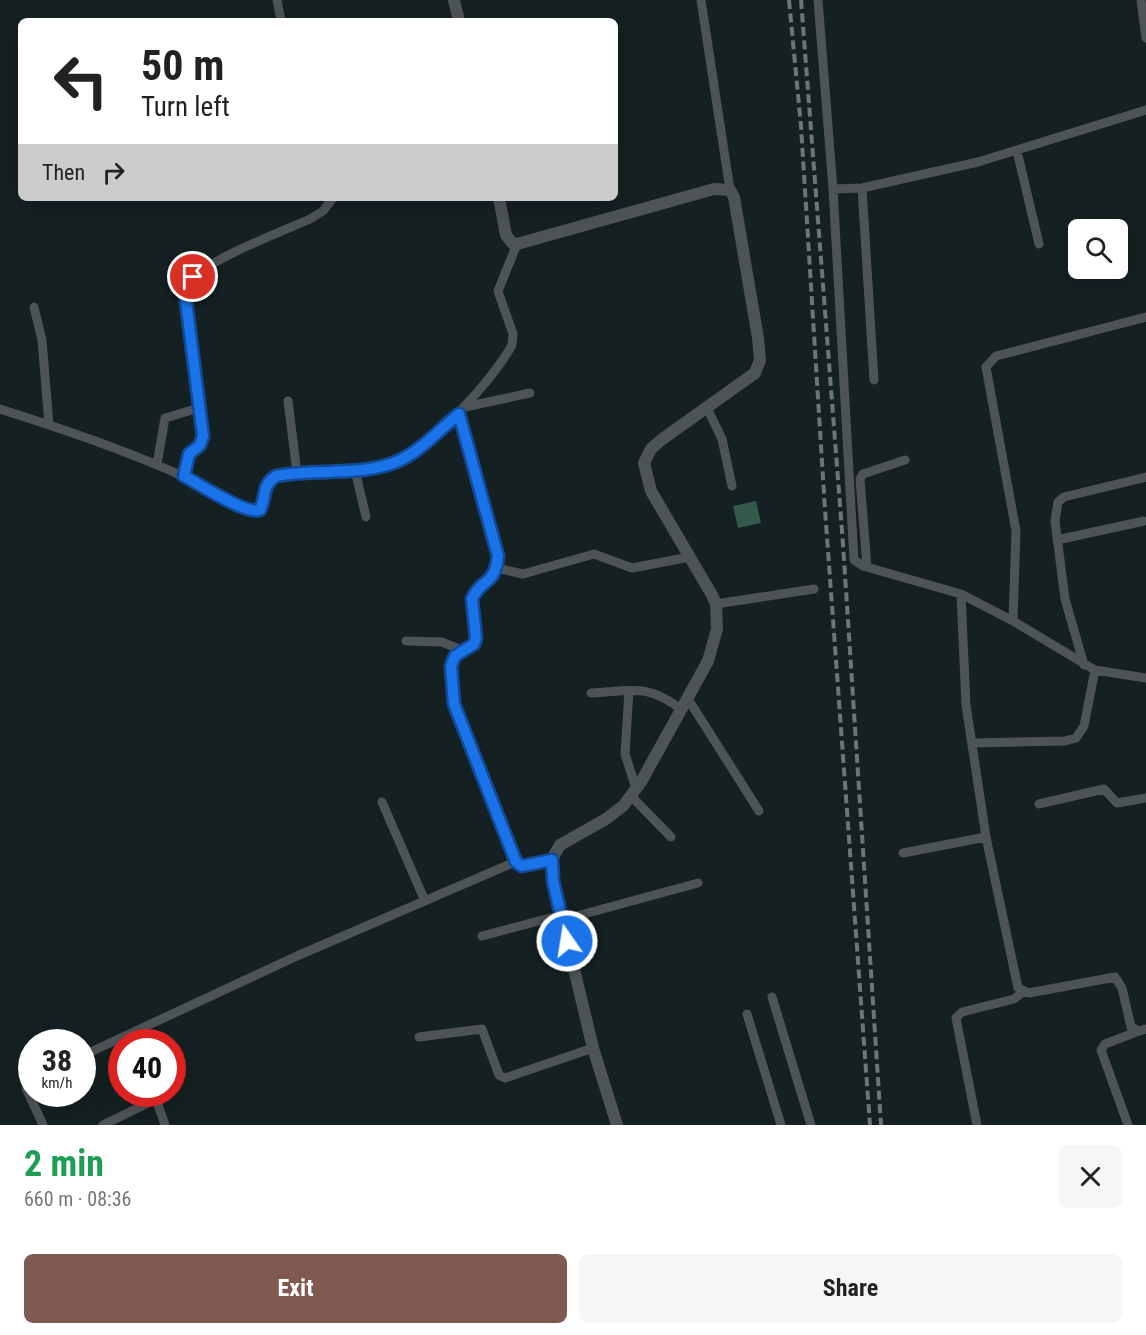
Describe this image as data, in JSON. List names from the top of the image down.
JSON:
{
  "page": {
    "turn": ["50 m", "Turn left"],
    "then": "Then",
    "speed": "38 km/h",
    "limit": "40",
    "heading": ["2 min", "660 m · 08:36"],
    "buttons": ["Exit", "Share"]
  }
}
